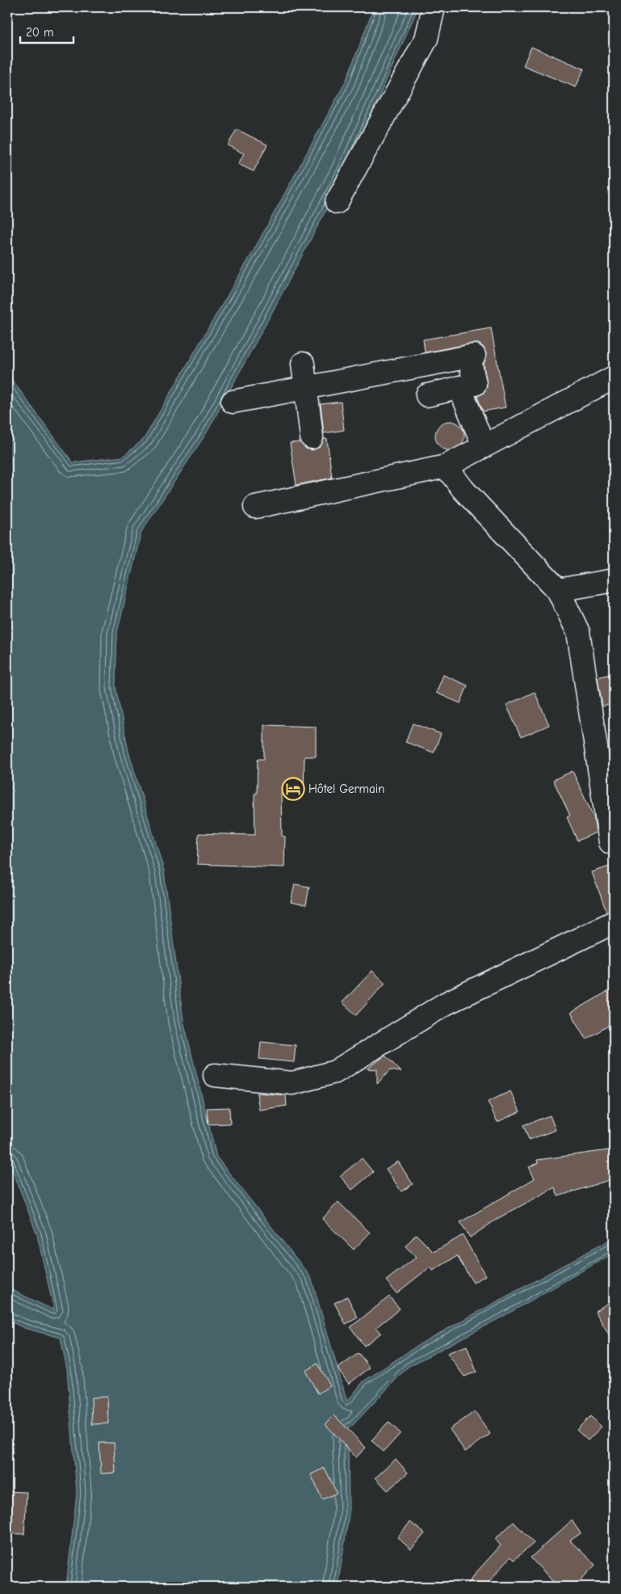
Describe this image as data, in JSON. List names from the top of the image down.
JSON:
{
  "places": {
    "hotel": ["Hôtel Germain"]
  },
  "scale_bar": "20 m"
}
